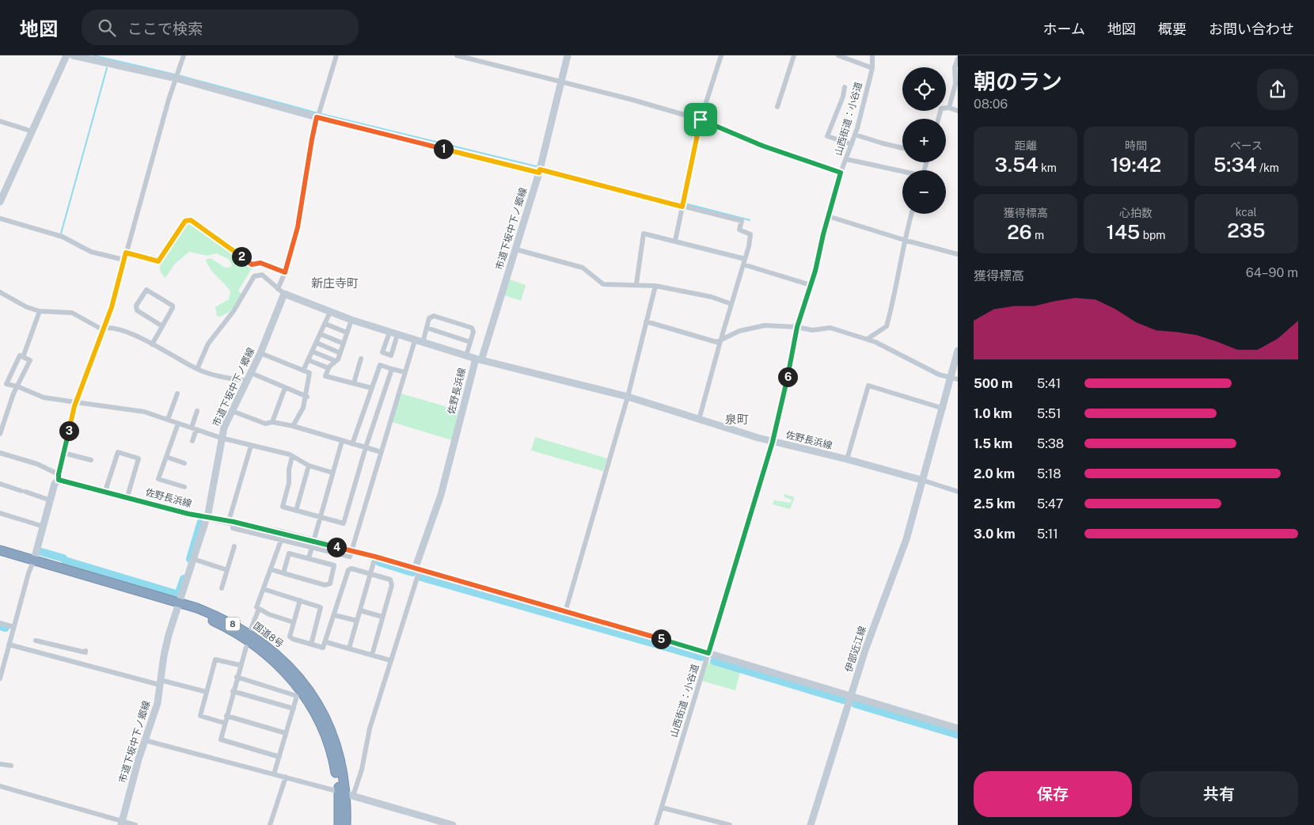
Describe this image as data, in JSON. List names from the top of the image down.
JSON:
{
  "streets": {
    "highway": ["8", "国道8号"],
    "street": [
      "山西街道：小谷道",
      "市道下坂中下ノ郷線",
      "佐野長浜線",
      "伊部近江線"
    ]
  },
  "crossings": [
    ["山西街道：小谷道", "佐野長浜線"],
    ["市道下坂中下ノ郷線", "佐野長浜線"],
    ["市道下坂中下ノ郷線", "国道8号"],
    ["佐野長浜線", "伊部近江線"]
  ],
  "districts": ["新庄寺町", "泉町"],
  "page": {
    "header": "地図",
    "search": "ここで検索",
    "nav": [
      "ホーム",
      "地図",
      "概要",
      "お問い合わせ"
    ],
    "heading": ["朝のラン", "08:06"],
    "map_buttons": ["+", "−"],
    "stats": [
      ["距離", "3.54 km"],
      ["時間", "19:42"],
      ["ペース", "5:34 /km"],
      ["獲得標高", "26 m"],
      ["心拍数", "145 bpm"],
      ["kcal", "235"]
    ],
    "pins": [
      "1",
      "2",
      "6",
      "3",
      "4",
      "5"
    ],
    "chart": ["獲得標高", "64–90 m"],
    "list": [
      {
        "name": "500 m",
        "note": "5:41"
      },
      {
        "name": "1.0 km",
        "note": "5:51"
      },
      {
        "name": "1.5 km",
        "note": "5:38"
      },
      {
        "name": "2.0 km",
        "note": "5:18"
      },
      {
        "name": "2.5 km",
        "note": "5:47"
      },
      {
        "name": "3.0 km",
        "note": "5:11"
      }
    ],
    "buttons": ["保存", "共有"]
  }
}
